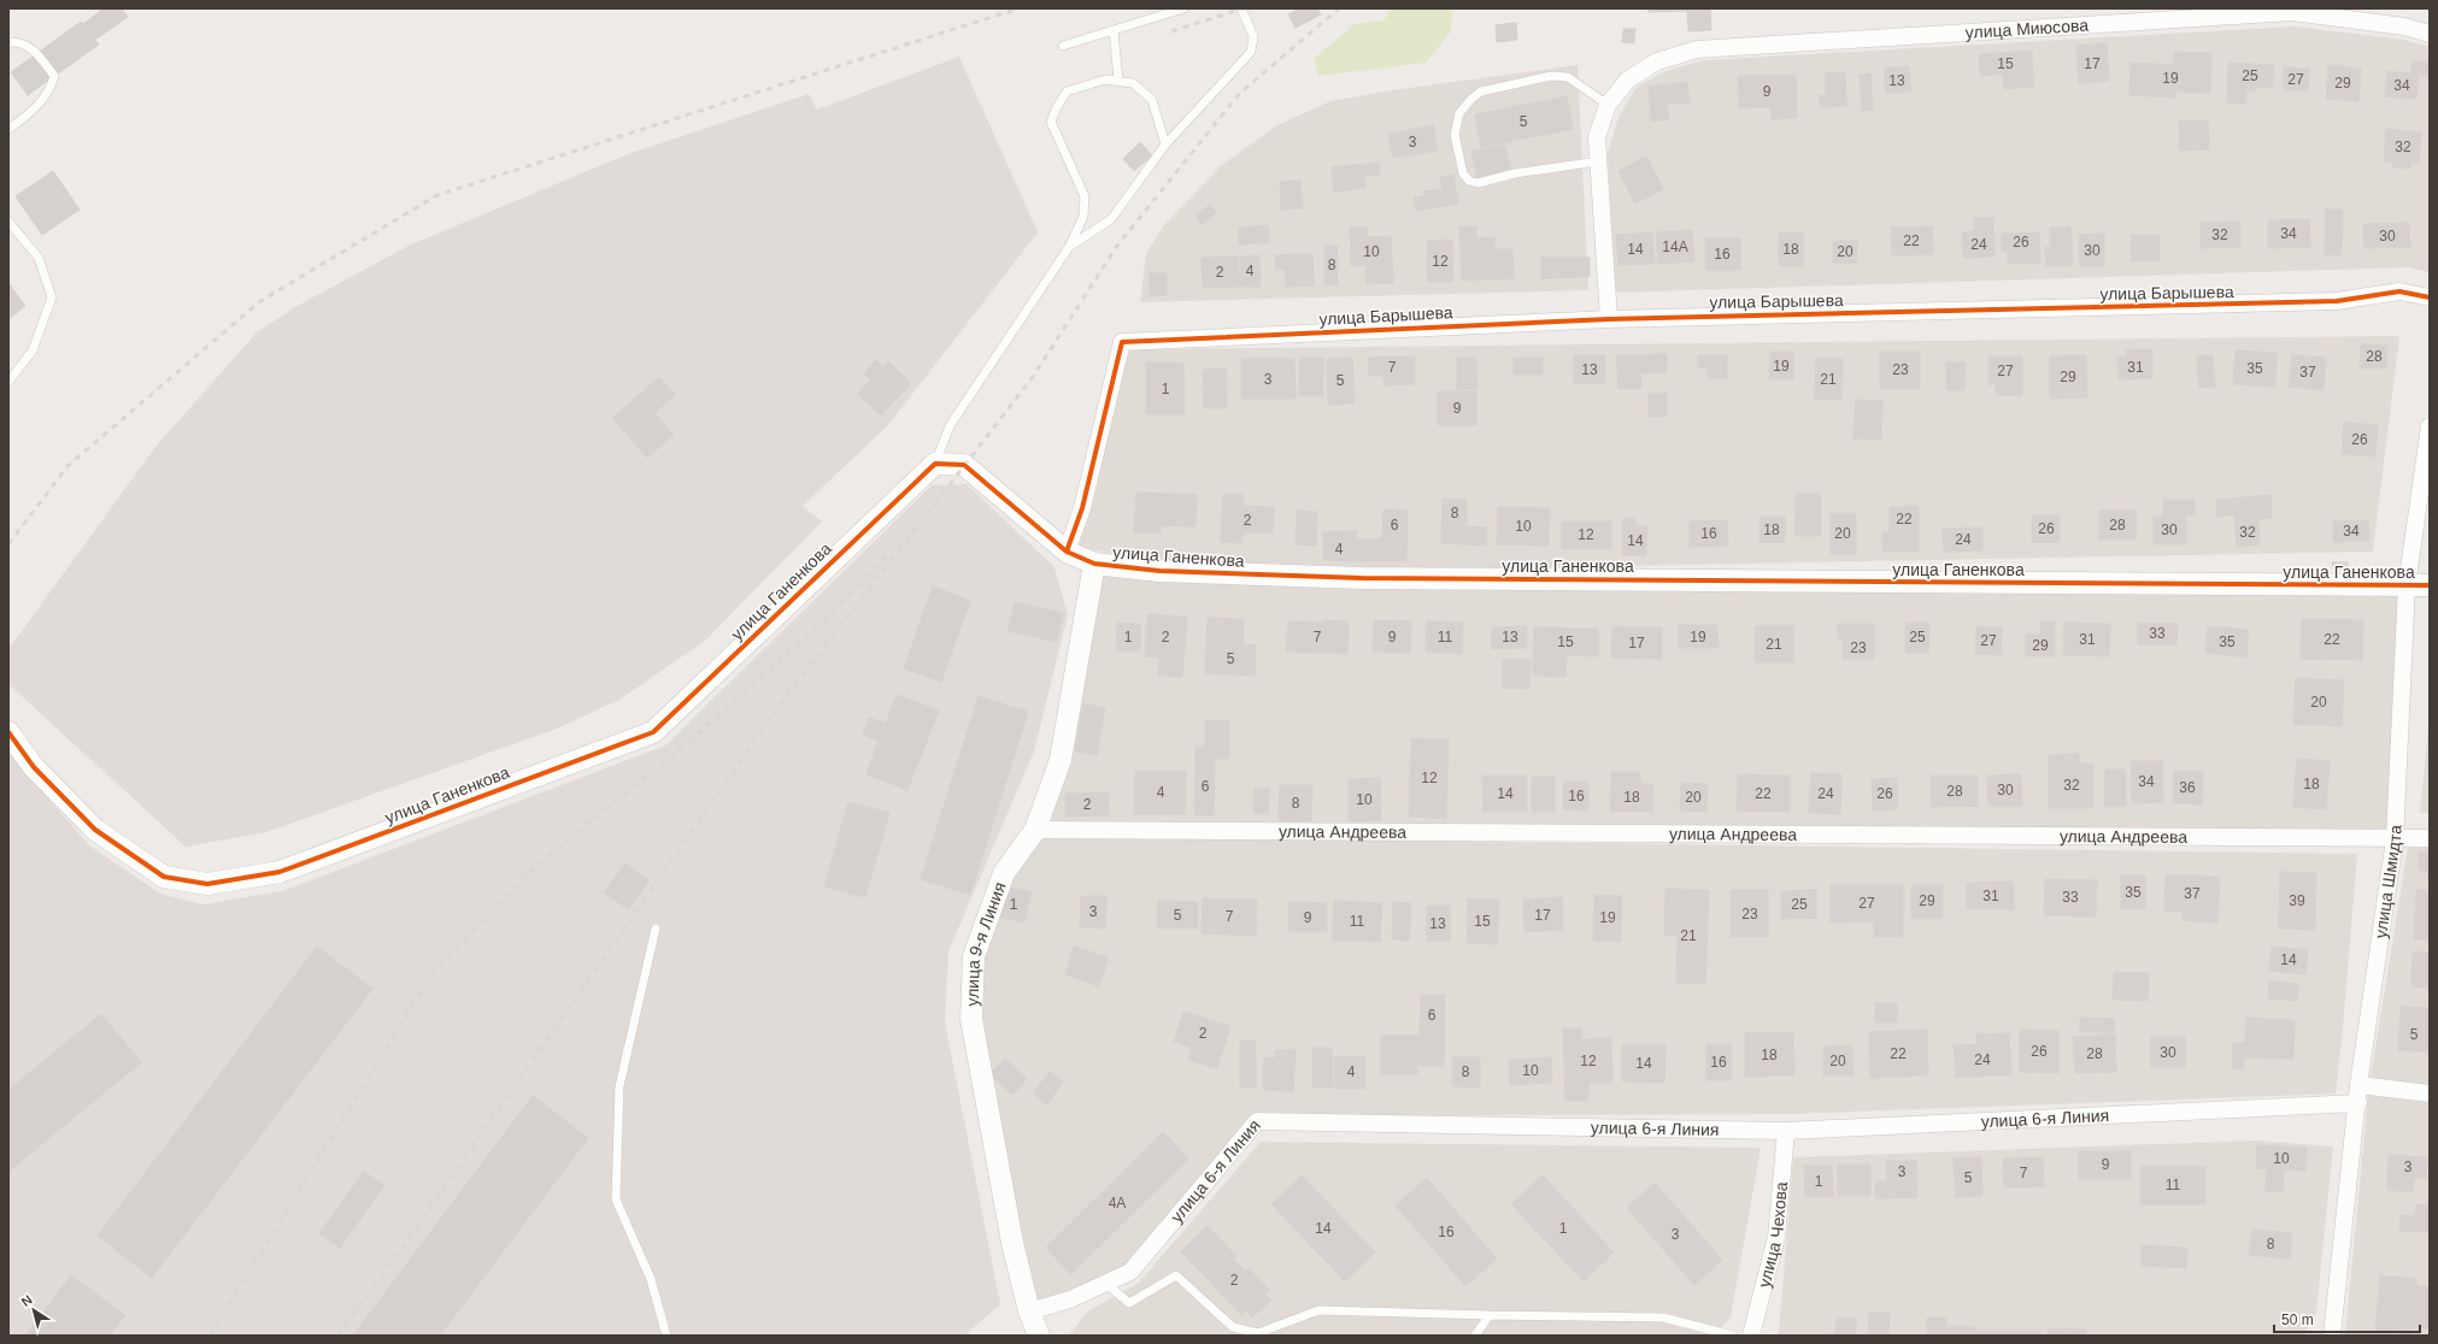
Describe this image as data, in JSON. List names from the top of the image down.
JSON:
{
  "streets": {
    "street": [
      "улица Миюсова",
      "улица Барышева",
      "улица Ганенкова",
      "улица Андреева",
      "улица Шмидта",
      "улица 9-я Линия",
      "улица 6-я Линия",
      "улица Чехова"
    ]
  },
  "crossings": [
    ["улица Барышева", "улица Ганенкова"],
    ["улица Ганенкова", "улица Шмидта"],
    ["улица Ганенкова", "улица 9-я Линия"],
    ["улица Андреева", "улица Шмидта"],
    ["улица Андреева", "улица 9-я Линия"],
    ["улица Шмидта", "улица 6-я Линия"],
    ["улица 9-я Линия", "улица 6-я Линия"],
    ["улица 6-я Линия", "улица Чехова"]
  ],
  "house_numbers": [
    "15",
    "17",
    "25",
    "19",
    "27",
    "13",
    "29",
    "34",
    "9",
    "5",
    "3",
    "32",
    "34",
    "32",
    "30",
    "22",
    "26",
    "24",
    "14А",
    "14",
    "18",
    "30",
    "10",
    "20",
    "16",
    "12",
    "8",
    "4",
    "2",
    "28",
    "19",
    "7",
    "31",
    "35",
    "13",
    "23",
    "27",
    "37",
    "29",
    "3",
    "21",
    "5",
    "1",
    "9",
    "26",
    "8",
    "22",
    "2",
    "6",
    "28",
    "10",
    "26",
    "18",
    "30",
    "34",
    "32",
    "16",
    "20",
    "12",
    "24",
    "14",
    "4",
    "33",
    "1",
    "2",
    "7",
    "9",
    "11",
    "13",
    "19",
    "25",
    "31",
    "22",
    "27",
    "15",
    "35",
    "17",
    "21",
    "29",
    "23",
    "5",
    "20",
    "12",
    "34",
    "18",
    "32",
    "6",
    "36",
    "30",
    "28",
    "4",
    "14",
    "22",
    "24",
    "26",
    "16",
    "18",
    "20",
    "10",
    "8",
    "2",
    "35",
    "37",
    "31",
    "33",
    "29",
    "39",
    "27",
    "1",
    "25",
    "3",
    "23",
    "5",
    "17",
    "7",
    "9",
    "19",
    "11",
    "15",
    "13",
    "21",
    "14",
    "6",
    "2",
    "5",
    "26",
    "30",
    "22",
    "28",
    "18",
    "24",
    "12",
    "20",
    "16",
    "14",
    "10",
    "4",
    "8",
    "10",
    "9",
    "3",
    "3",
    "7",
    "5",
    "1",
    "11",
    "4А",
    "14",
    "1",
    "16",
    "3",
    "8",
    "2"
  ],
  "scale_bar": "50 m",
  "north": "top left"
}
